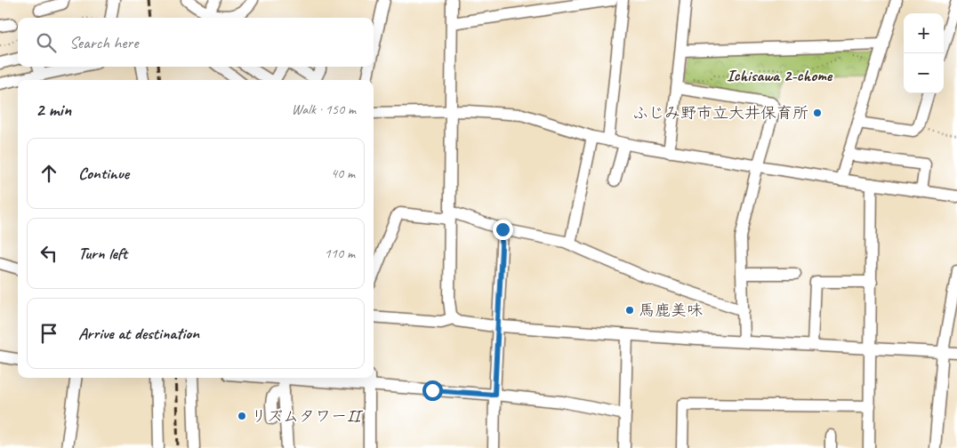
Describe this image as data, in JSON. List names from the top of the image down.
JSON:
{
  "districts": ["Ichisawa 2-chome"],
  "places": ["ふじみ野市立大井保育所", "馬鹿美味", "リズムタワーII"],
  "page": {
    "map_buttons": ["+", "−"],
    "search": "Search here",
    "heading": ["2 min", "Walk · 150 m"],
    "list": [
      ["Continue", "40 m"],
      ["Turn left", "110 m"],
      "Arrive at destination"
    ]
  }
}
